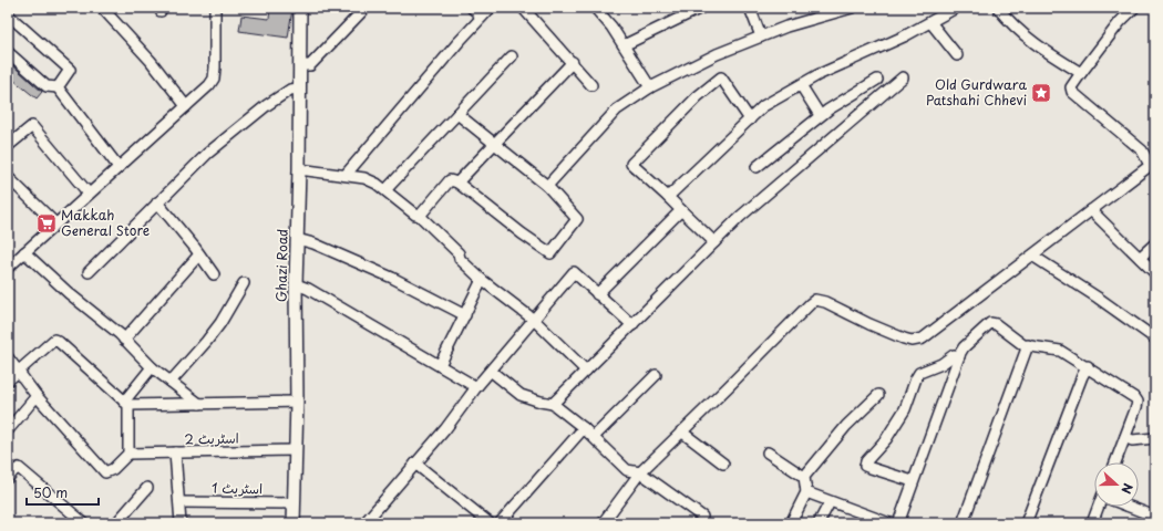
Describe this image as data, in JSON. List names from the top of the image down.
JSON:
{
  "streets": {
    "main road": ["Ghazi Road"],
    "street": ["اسٹریٹ 2", "اسٹریٹ 1"]
  },
  "crossings": [
    ["Ghazi Road", "اسٹریٹ 2"],
    ["Ghazi Road", "اسٹریٹ 1"]
  ],
  "places": {
    "place": ["Old Gurdwara Patshahi Chhevi"],
    "supermarket": ["Makkah General Store"]
  },
  "scale_bar": "50 m",
  "north": "right"
}
